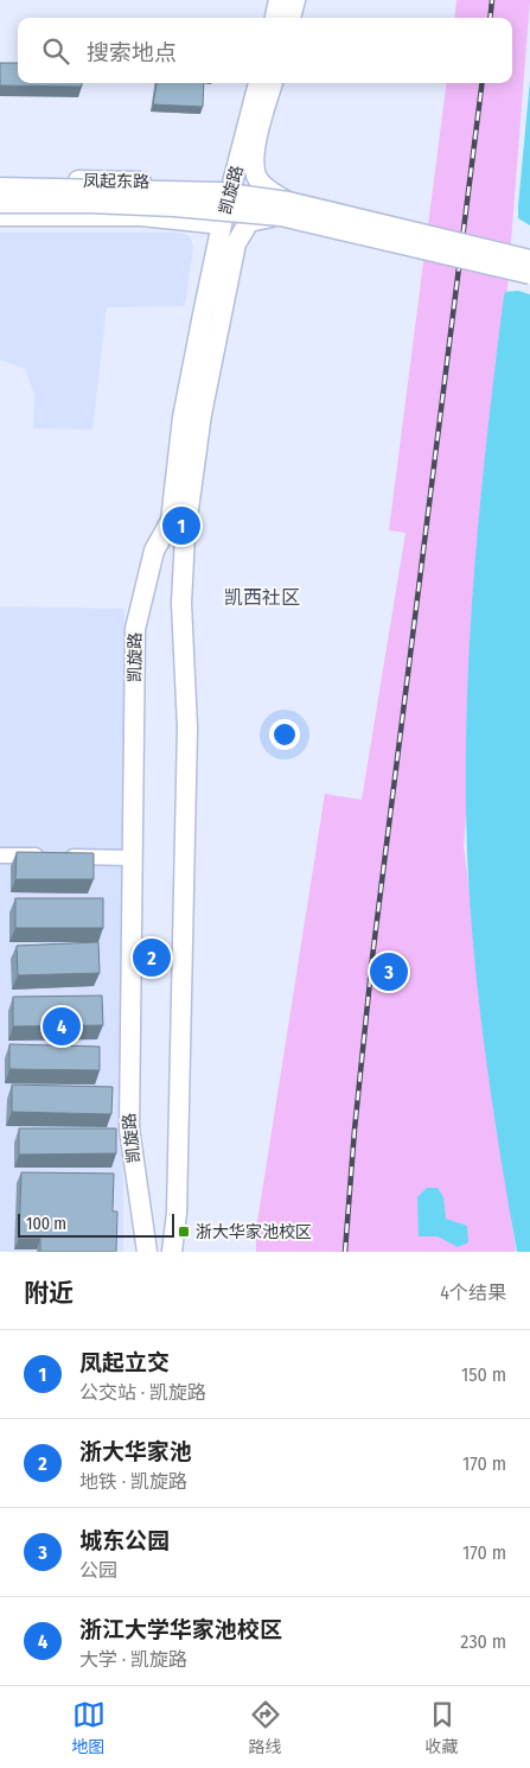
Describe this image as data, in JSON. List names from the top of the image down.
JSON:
{
  "streets": {
    "main road": ["凤起东路", "凯旋路"]
  },
  "crossings": [
    ["凤起东路", "凯旋路"]
  ],
  "districts": ["凯西社区"],
  "places": {
    "transit": ["浙大华家池校区"]
  },
  "scale_bar": "100 m",
  "page": {
    "search": "搜索地点",
    "pins": [
      "1",
      "2",
      "3",
      "4"
    ],
    "scale": "100 m",
    "heading": ["附近", "4个结果"],
    "list": [
      {
        "mark": "1",
        "name": "凤起立交",
        "note": "公交站 · 凯旋路",
        "value": "150 m"
      },
      {
        "mark": "2",
        "name": "浙大华家池",
        "note": "地铁 · 凯旋路",
        "value": "170 m"
      },
      {
        "mark": "3",
        "name": "城东公园",
        "note": "公园",
        "value": "170 m"
      },
      {
        "mark": "4",
        "name": "浙江大学华家池校区",
        "note": "大学 · 凯旋路",
        "value": "230 m"
      }
    ],
    "nav": ["地图", "路线", "收藏"]
  }
}
